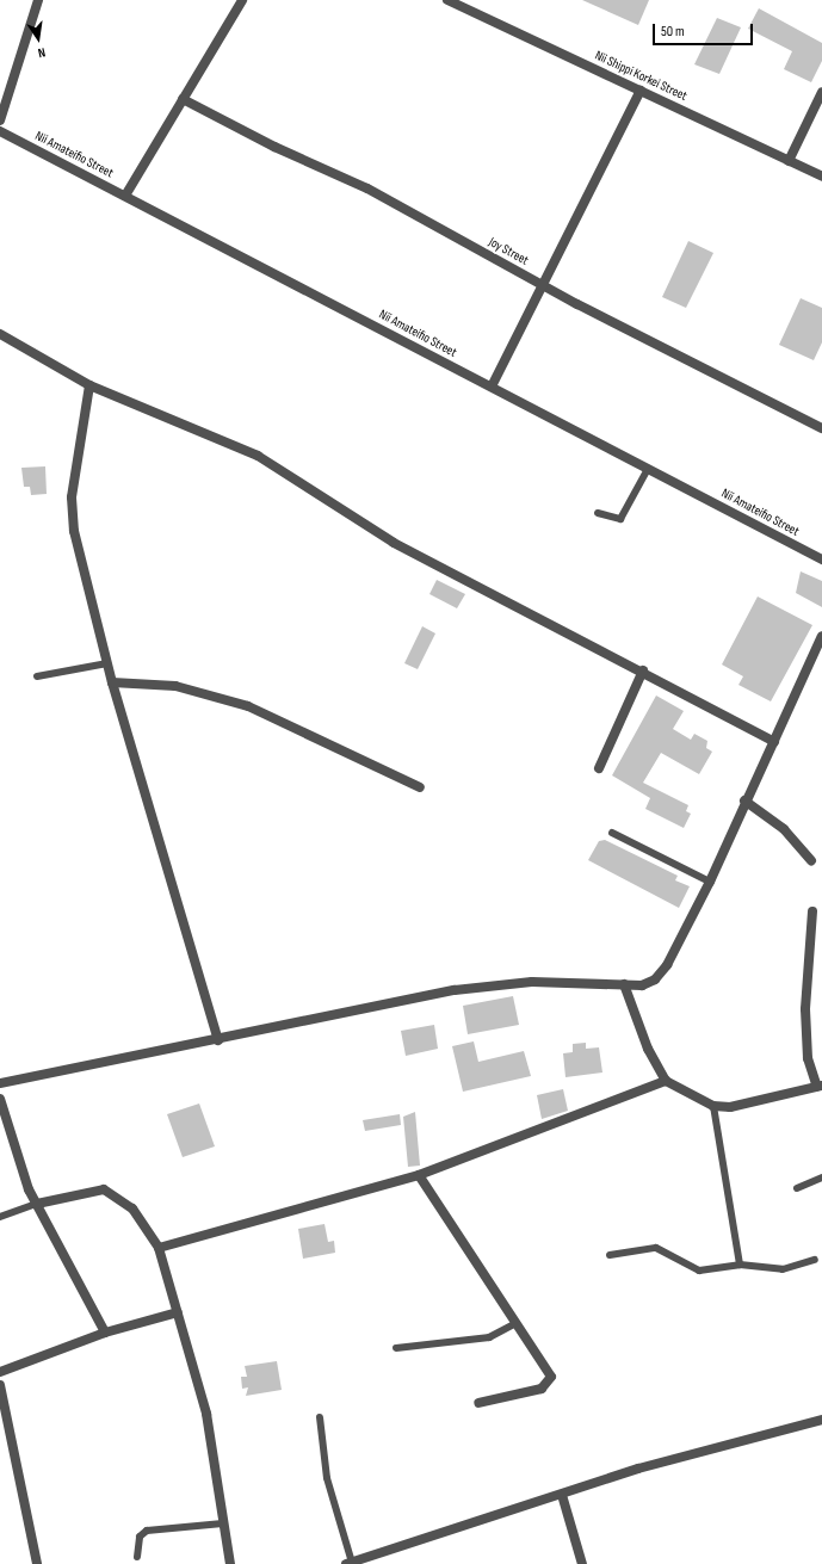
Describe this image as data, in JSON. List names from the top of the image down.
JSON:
{
  "streets": {
    "street": ["Nii Shippi Korkei Street", "Nii Amateifio Street", "Joy Street"]
  },
  "scale_bar": "50 m",
  "north": "bottom"
}
